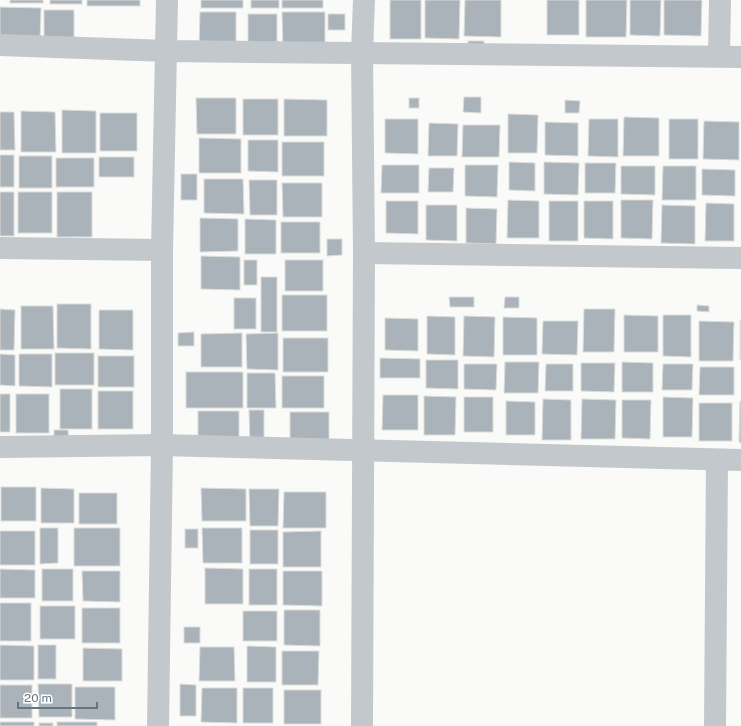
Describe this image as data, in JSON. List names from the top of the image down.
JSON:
{
  "scale_bar": "20 m"
}
